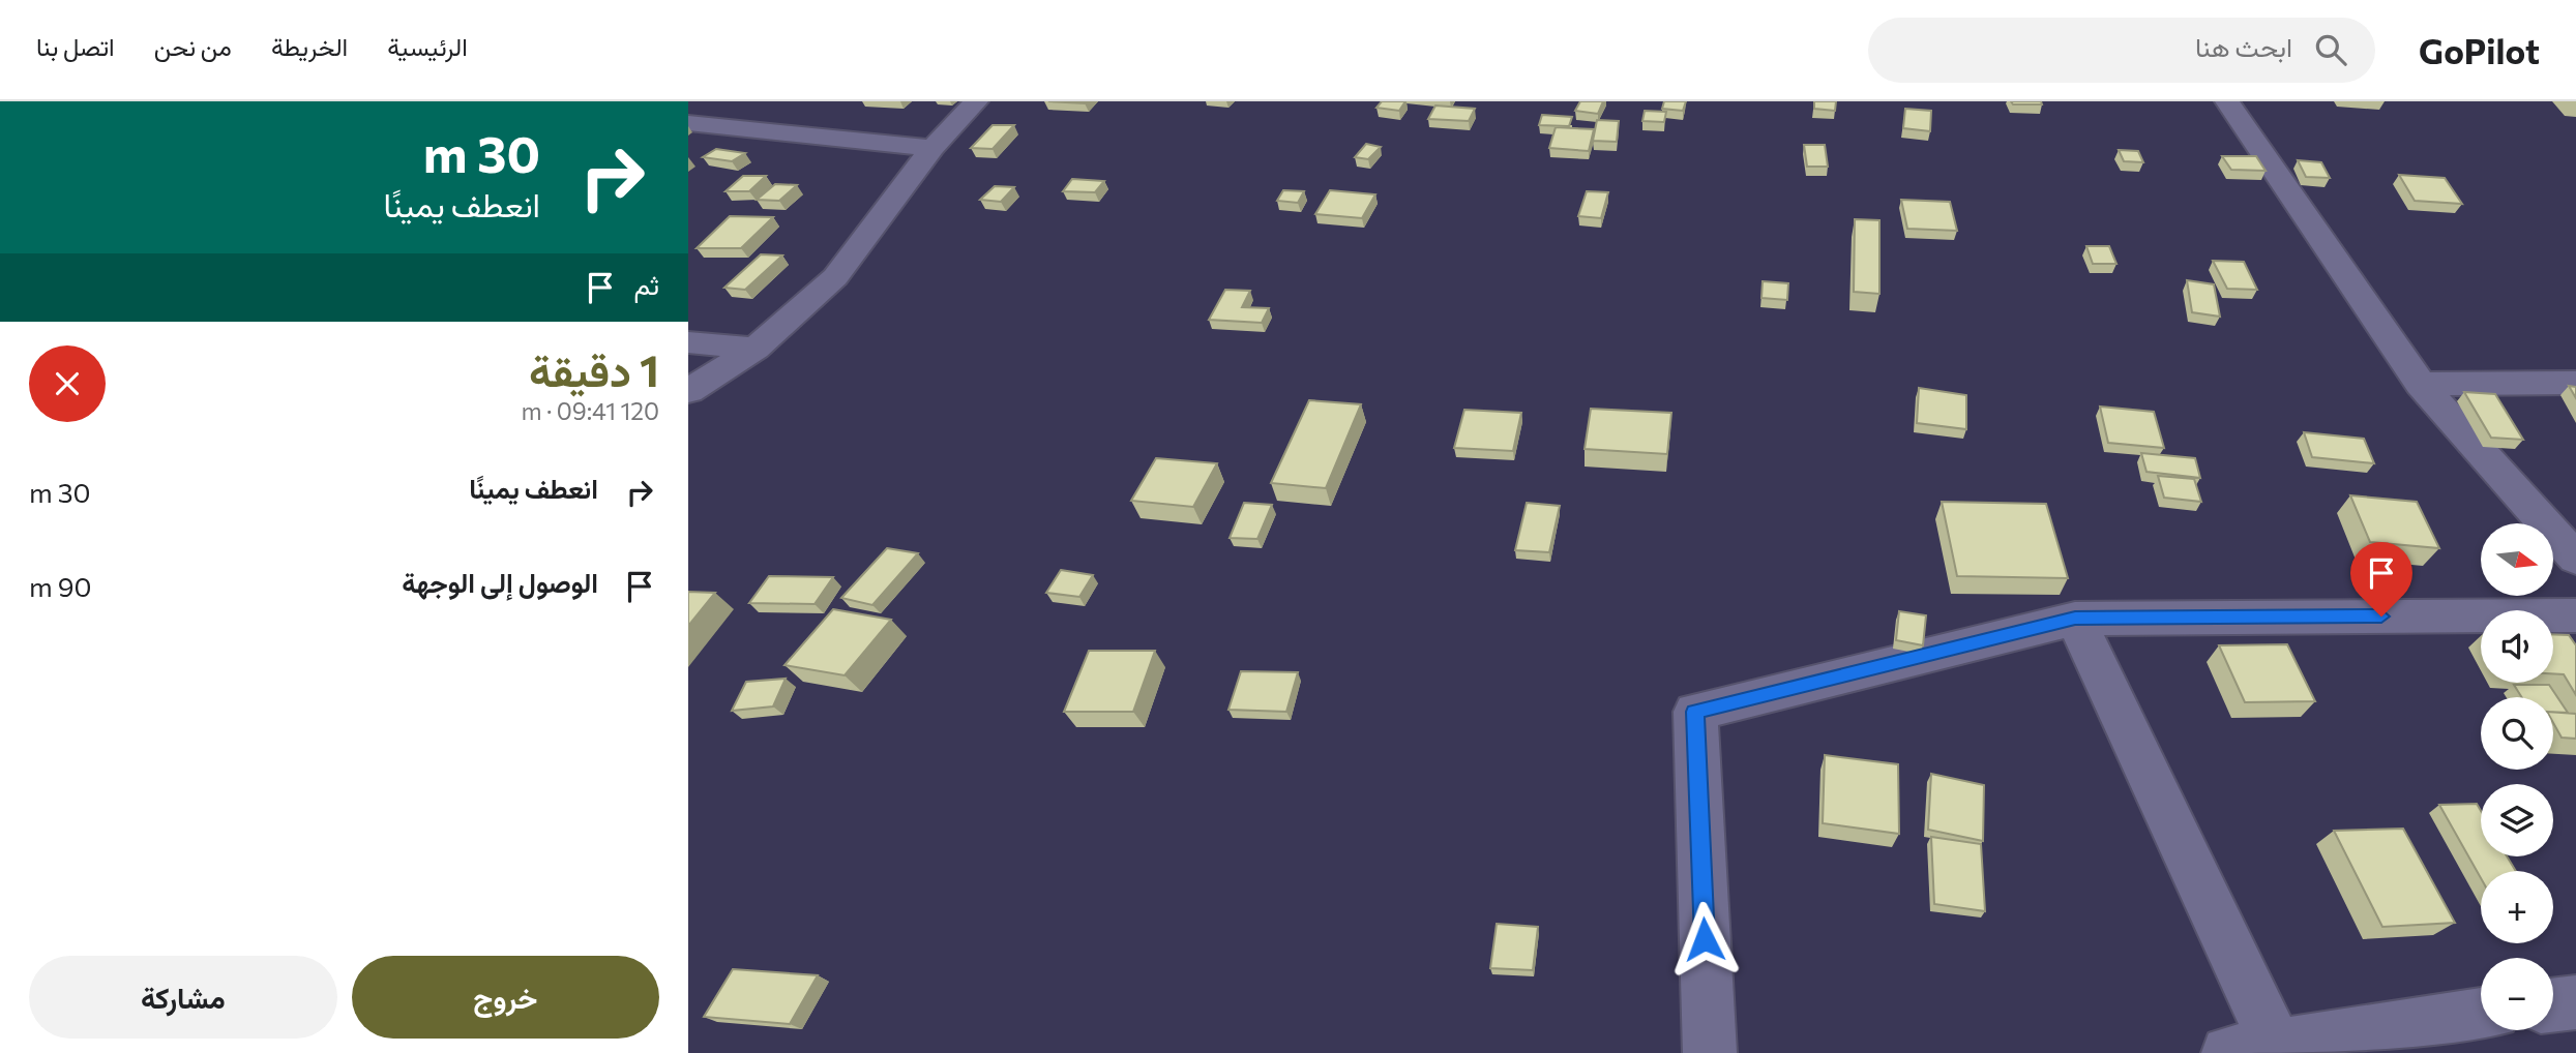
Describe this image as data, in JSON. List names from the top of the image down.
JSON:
{
  "north": "right",
  "page": {
    "header": "GoPilot",
    "search": "ابحث هنا",
    "nav": [
      "الرئيسية",
      "الخريطة",
      "من نحن",
      "اتصل بنا"
    ],
    "turn": ["30 m", "انعطف يمينًا"],
    "then": "ثم",
    "heading": ["1 دقيقة", "120 m · 09:41"],
    "list": [
      {
        "name": "انعطف يمينًا",
        "value": "30 m"
      },
      {
        "name": "الوصول إلى الوجهة",
        "value": "90 m"
      }
    ],
    "map_buttons": ["+", "−"],
    "buttons": ["خروج", "مشاركة"]
  }
}
